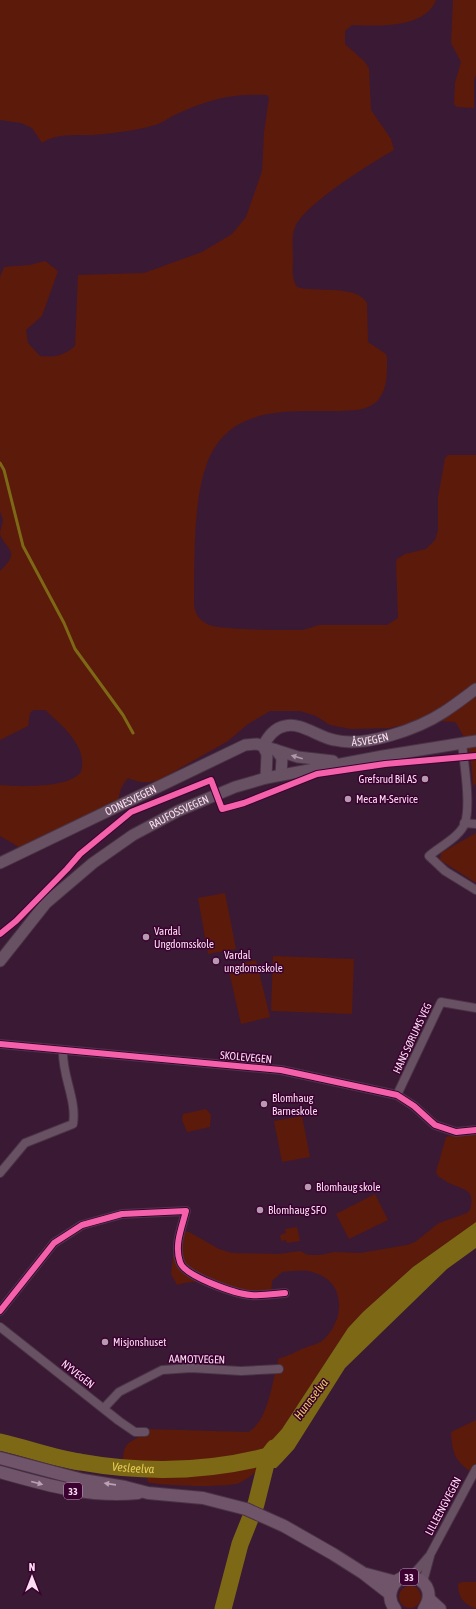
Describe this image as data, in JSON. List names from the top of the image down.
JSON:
{
  "streets": {
    "main road": [
      "ÅSVEGEN",
      "ODNESVEGEN",
      "RAUFOSSVEGEN",
      "33"
    ],
    "street": [
      "HANS SØRUMS VEG",
      "SKOLEVEGEN",
      "AAMOTVEGEN",
      "NYVEGEN",
      "LILLEENGVEGEN"
    ]
  },
  "crossings": [
    ["ÅSVEGEN", "ODNESVEGEN"],
    ["ODNESVEGEN", "RAUFOSSVEGEN"],
    ["HANS SØRUMS VEG", "SKOLEVEGEN"],
    ["AAMOTVEGEN", "NYVEGEN"],
    ["33", "LILLEENGVEGEN"]
  ],
  "water": ["Hunnselva", "Vesleelva"],
  "places": [
    "Grefsrud Bil AS",
    "Meca M-Service",
    "Vardal Ungdomsskole",
    "Vardal ungdomsskole",
    "Blomhaug Barneskole",
    "Blomhaug skole",
    "Blomhaug SFO",
    "Misjonshuset"
  ],
  "north": "top"
}
